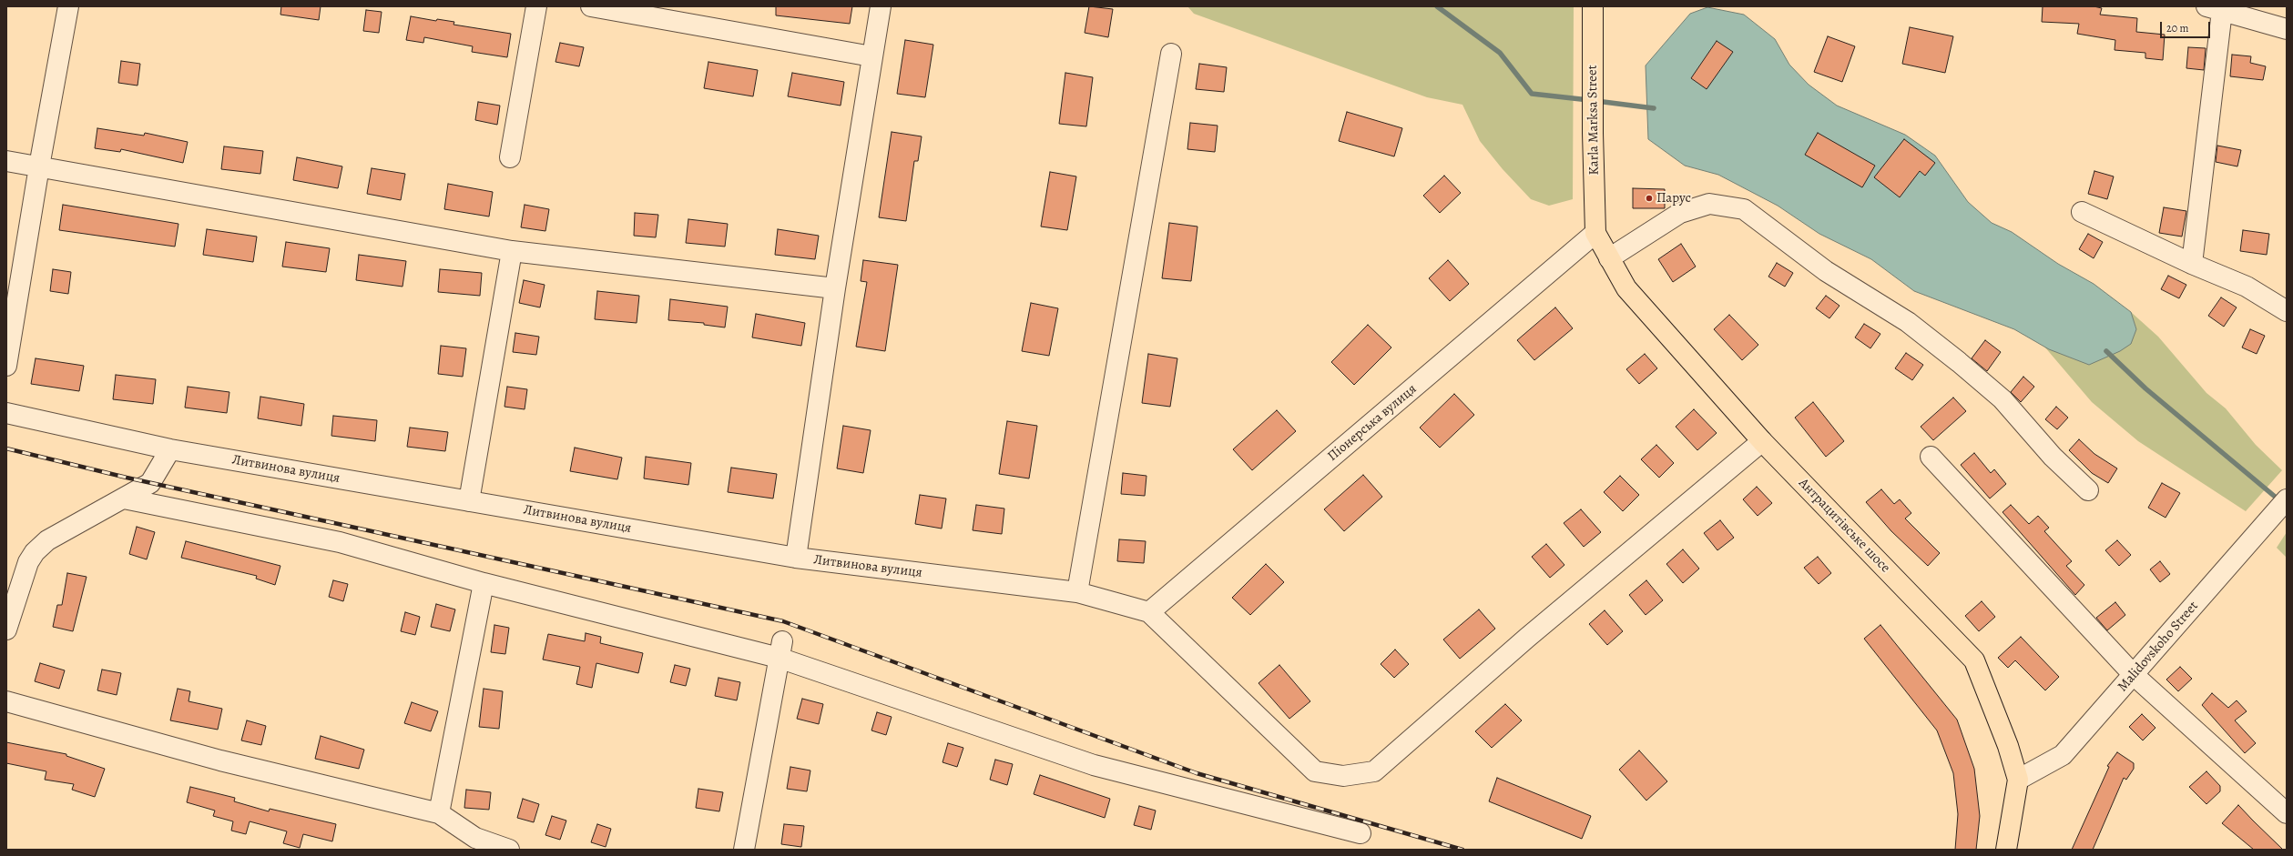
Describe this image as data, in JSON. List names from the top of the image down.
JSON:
{
  "streets": {
    "main road": ["Karla Marksa Street", "Антрацитівське шосе"],
    "street": ["Піонерська вулиця", "Литвинова вулиця", "Malidovskoho Street"]
  },
  "crossings": [
    ["Karla Marksa Street", "Піонерська вулиця"],
    ["Karla Marksa Street", "Антрацитівське шосе"],
    ["Піонерська вулиця", "Литвинова вулиця"],
    ["Піонерська вулиця", "Антрацитівське шосе"],
    ["Антрацитівське шосе", "Malidovskoho Street"]
  ],
  "places": ["Парус"],
  "scale_bar": "20 m"
}
